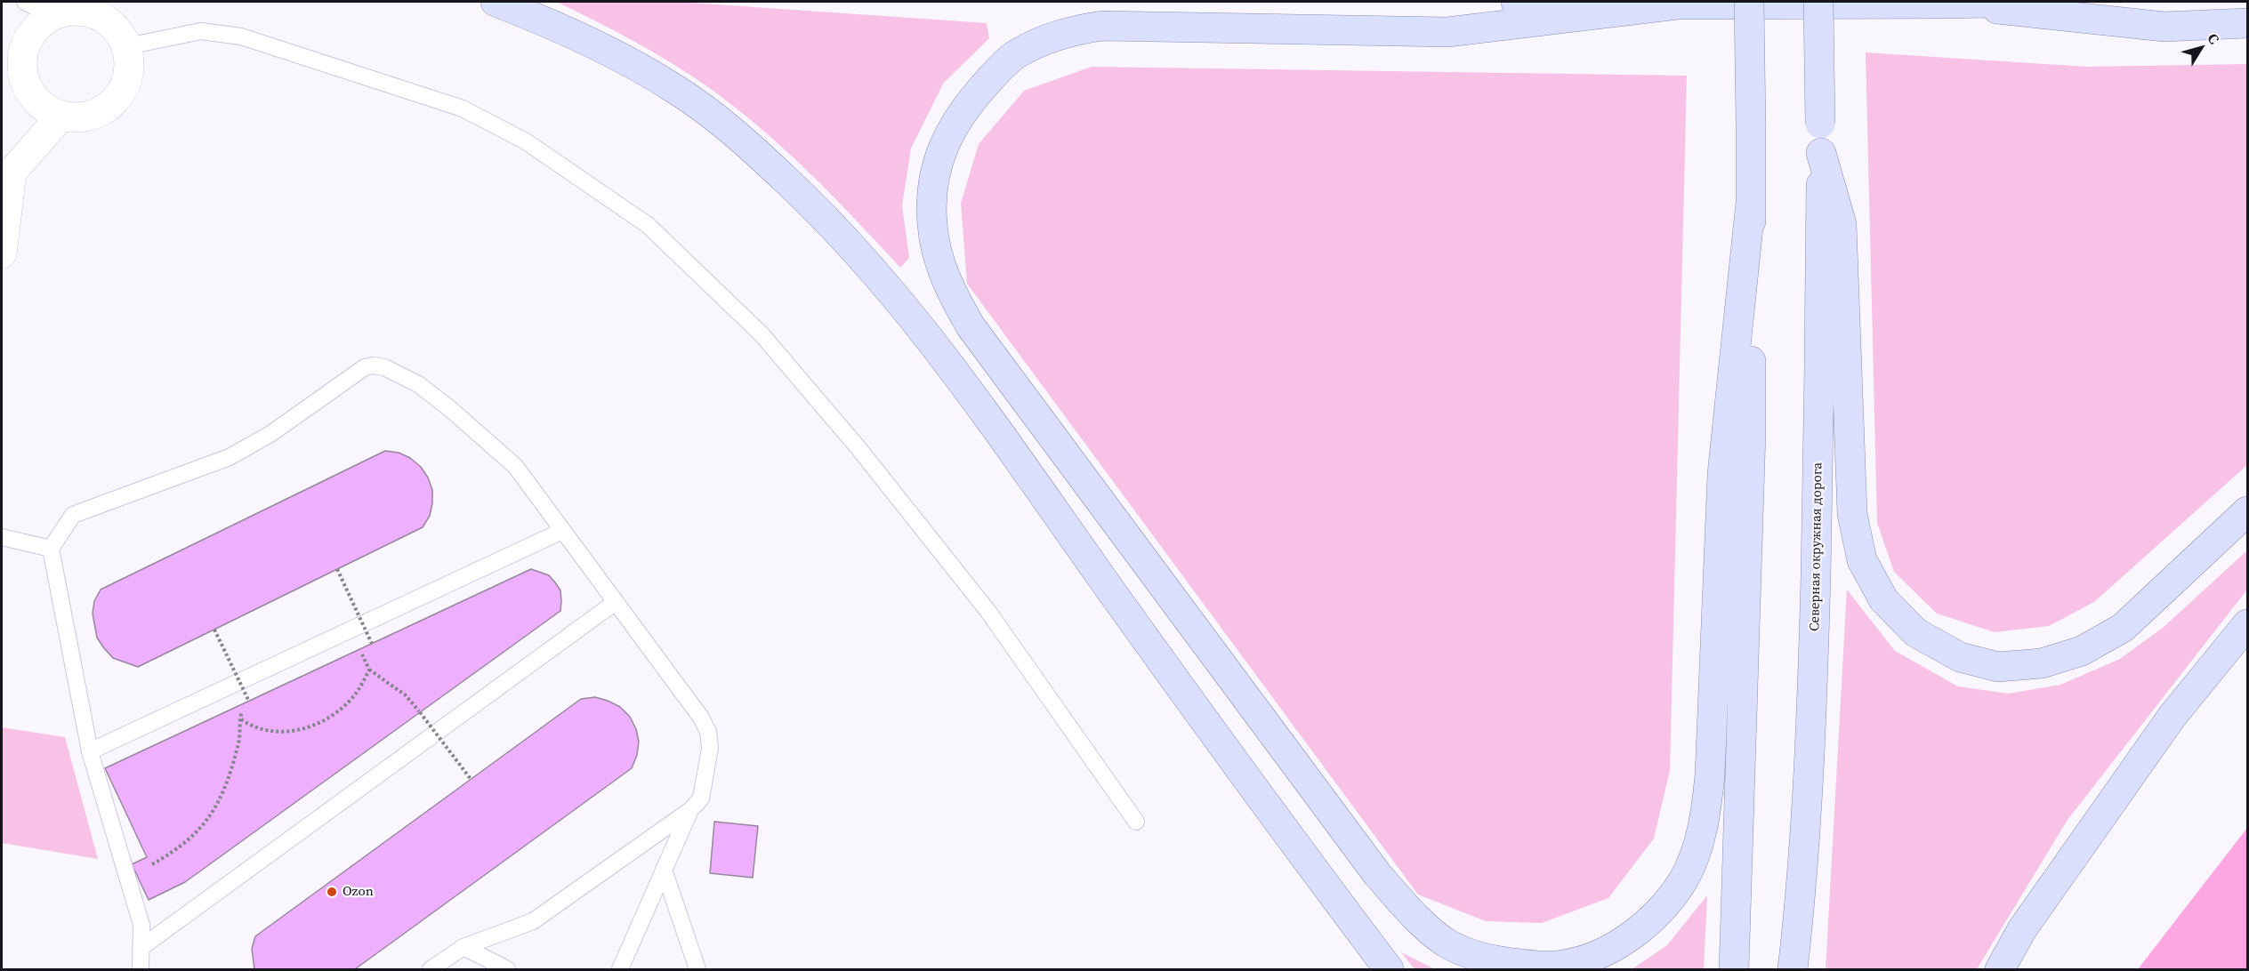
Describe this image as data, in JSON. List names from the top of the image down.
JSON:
{
  "streets": {
    "main road": ["Северная окружная дорога"]
  },
  "places": ["Ozon"],
  "north": "top right"
}
